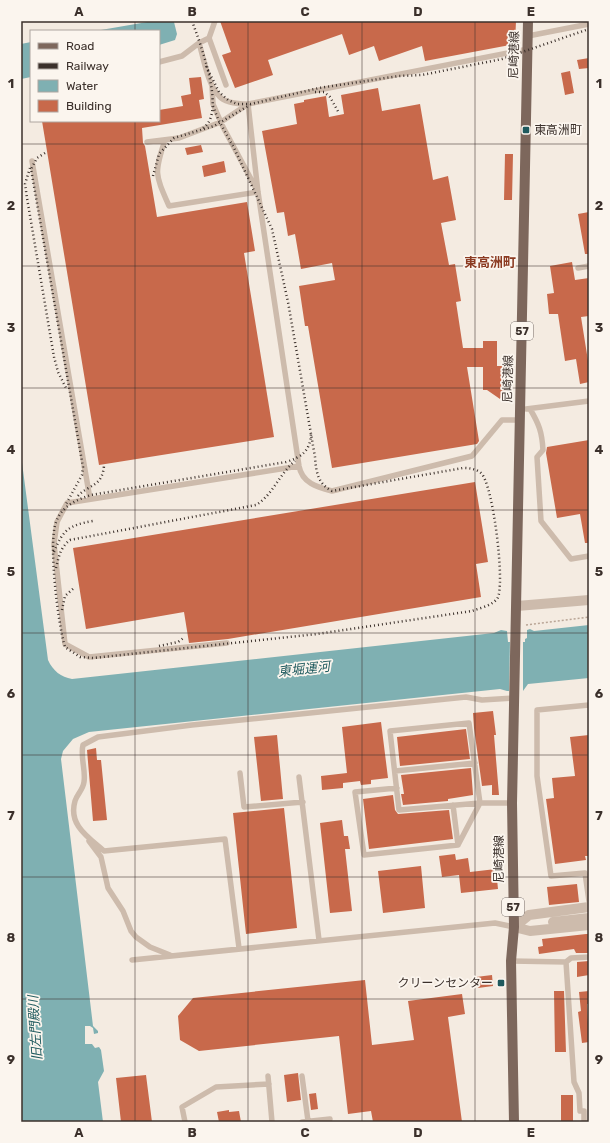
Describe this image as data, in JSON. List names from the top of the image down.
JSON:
{
  "streets": {
    "main road": ["尼崎港線", "57"]
  },
  "districts": ["東高洲町"],
  "water": ["東堀運河", "旧左門殿川"],
  "places": {
    "transit": ["東高洲町", "クリーンセンター"]
  },
  "legend": [
    "Road",
    "Railway",
    "Water",
    "Building"
  ],
  "grid": {
    "columns": [
      "A",
      "B",
      "C",
      "D",
      "E"
    ],
    "rows": [
      "1",
      "2",
      "3",
      "4",
      "5",
      "6",
      "7",
      "8",
      "9"
    ]
  }
}
